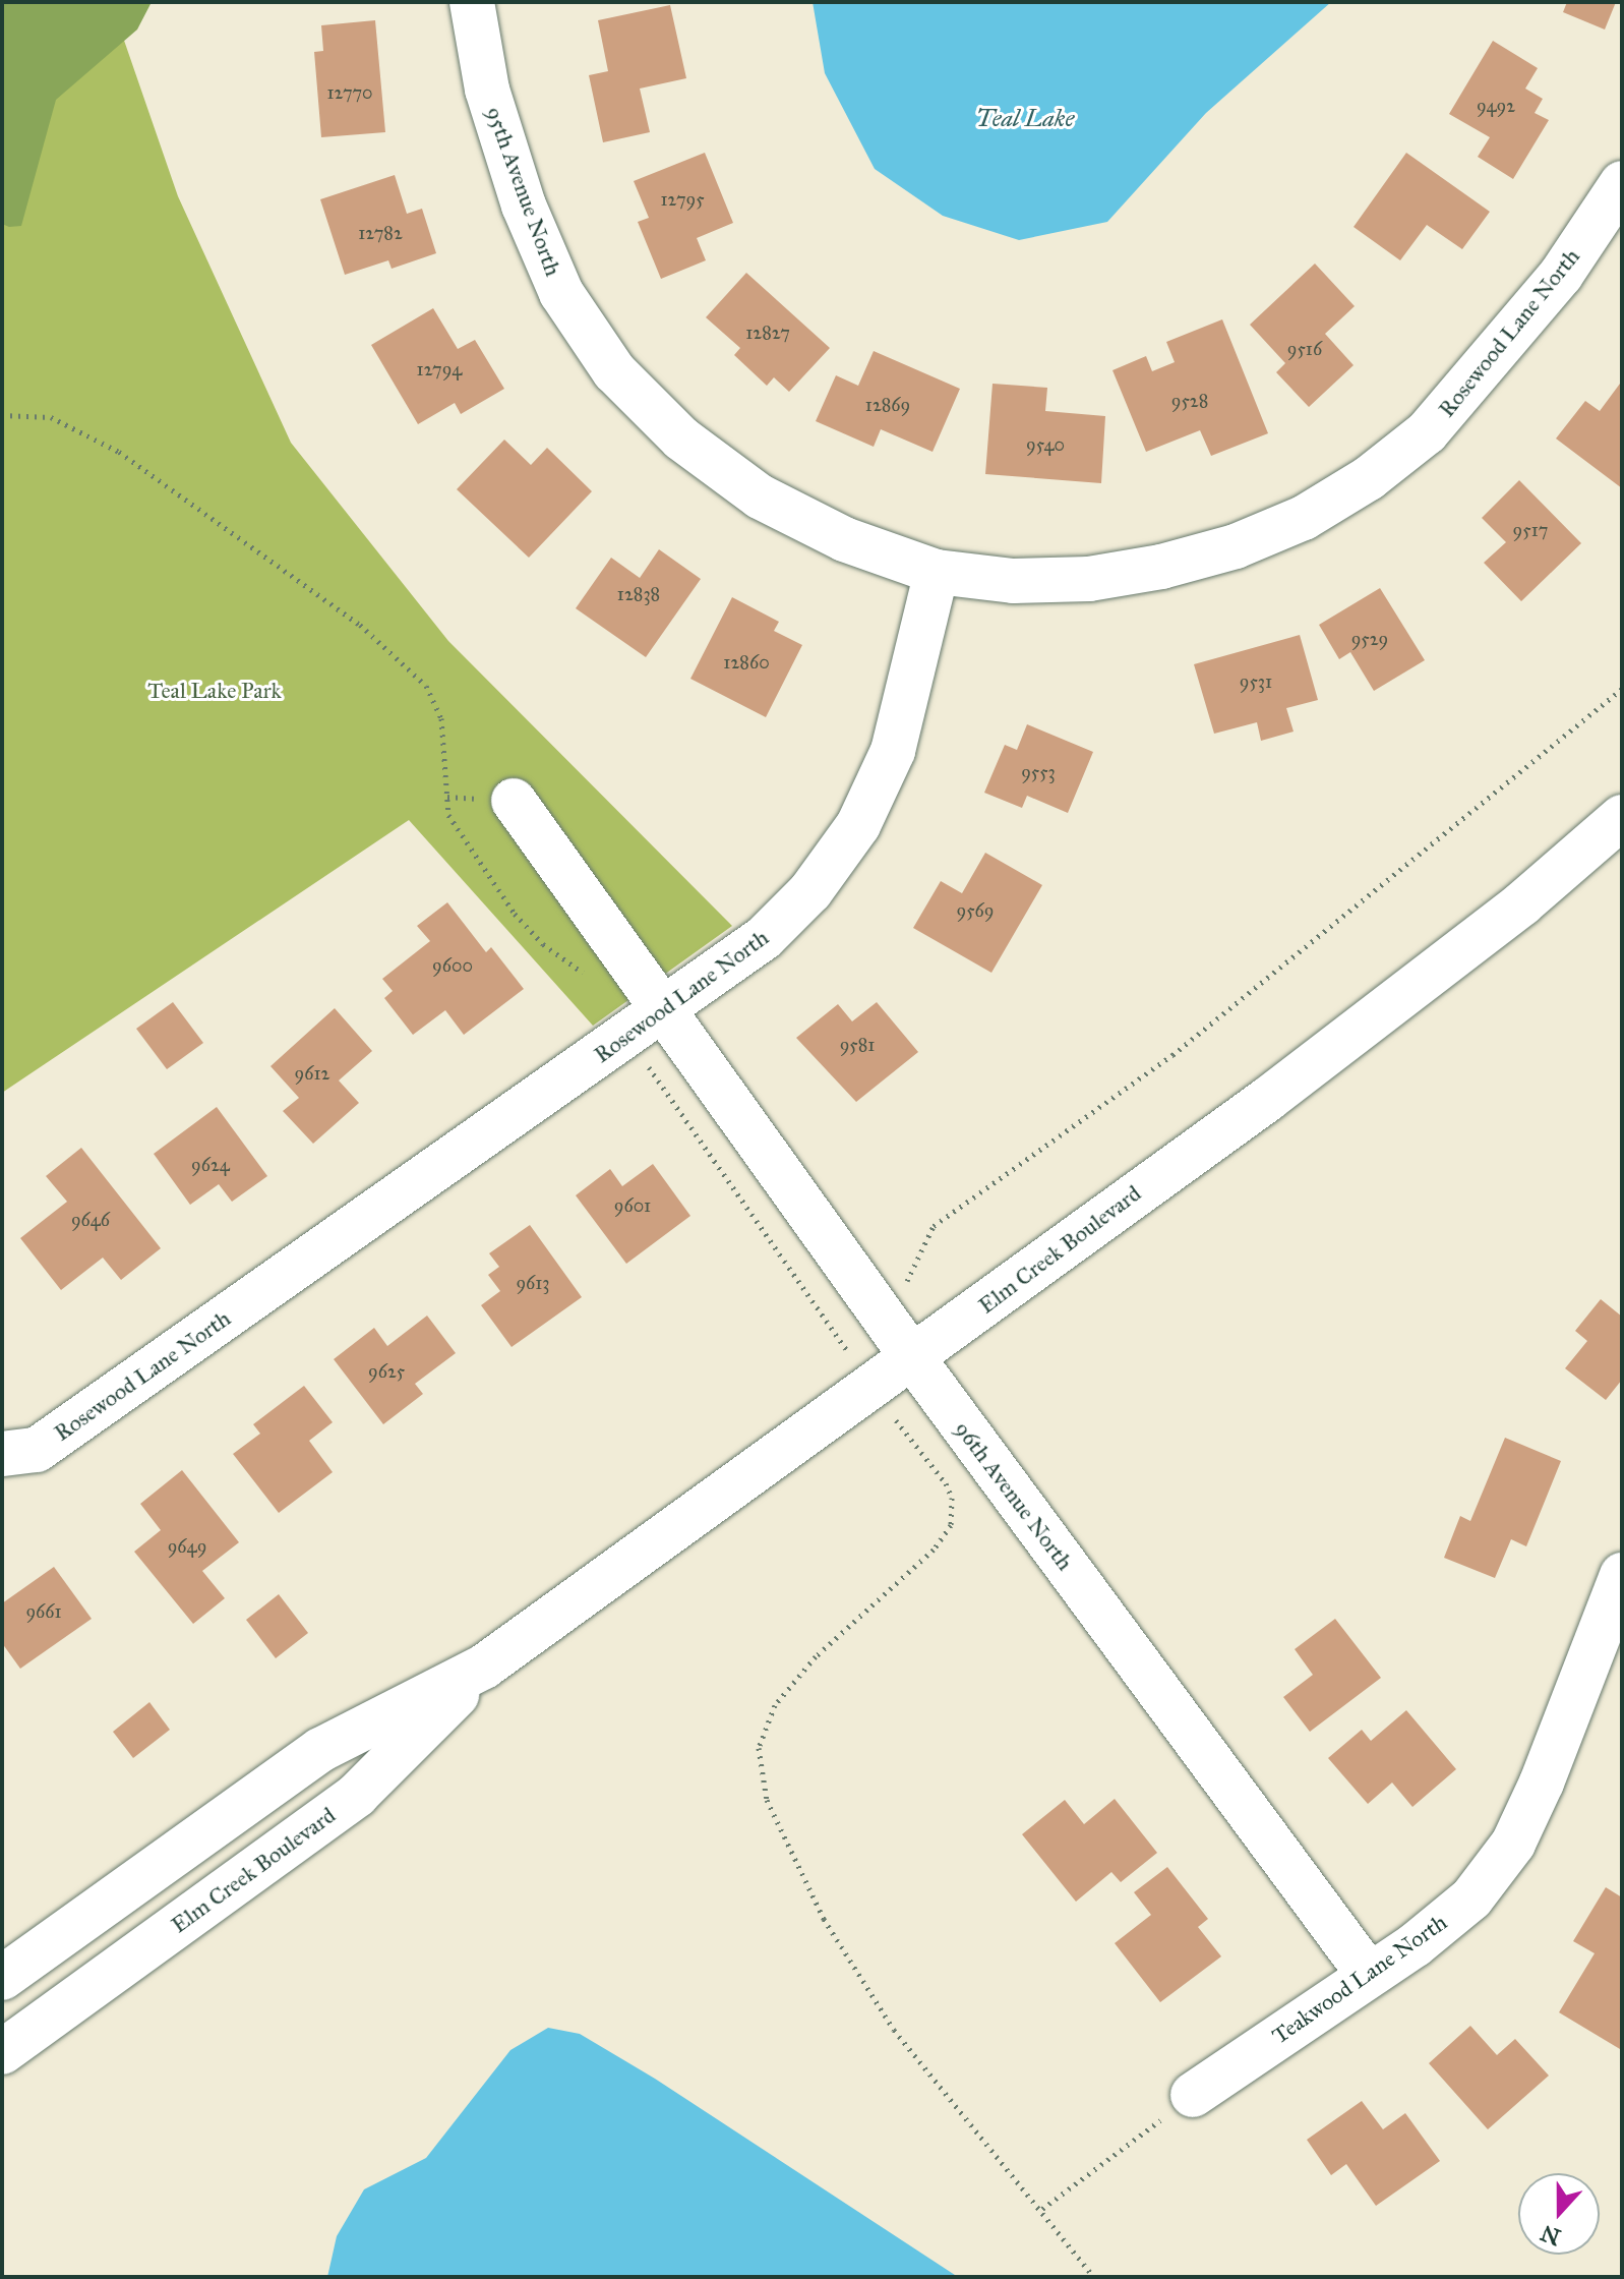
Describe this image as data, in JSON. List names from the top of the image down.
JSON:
{
  "streets": {
    "street": [
      "95th Avenue North",
      "Rosewood Lane North",
      "Elm Creek Boulevard",
      "96th Avenue North",
      "Teakwood Lane North"
    ]
  },
  "crossings": [
    ["95th Avenue North", "Rosewood Lane North"],
    ["Rosewood Lane North", "96th Avenue North"],
    ["Elm Creek Boulevard", "96th Avenue North"],
    ["96th Avenue North", "Teakwood Lane North"]
  ],
  "water": ["Teal Lake"],
  "parks": ["Teal Lake Park"],
  "house_numbers": [
    "12770",
    "9492",
    "12795",
    "12782",
    "12827",
    "9516",
    "12794",
    "9528",
    "12869",
    "9540",
    "9517",
    "12838",
    "9529",
    "12860",
    "9531",
    "9553",
    "9569",
    "9600",
    "9581",
    "9612",
    "9624",
    "9601",
    "9646",
    "9613",
    "9625",
    "9649",
    "9661"
  ],
  "north": "bottom"
}
